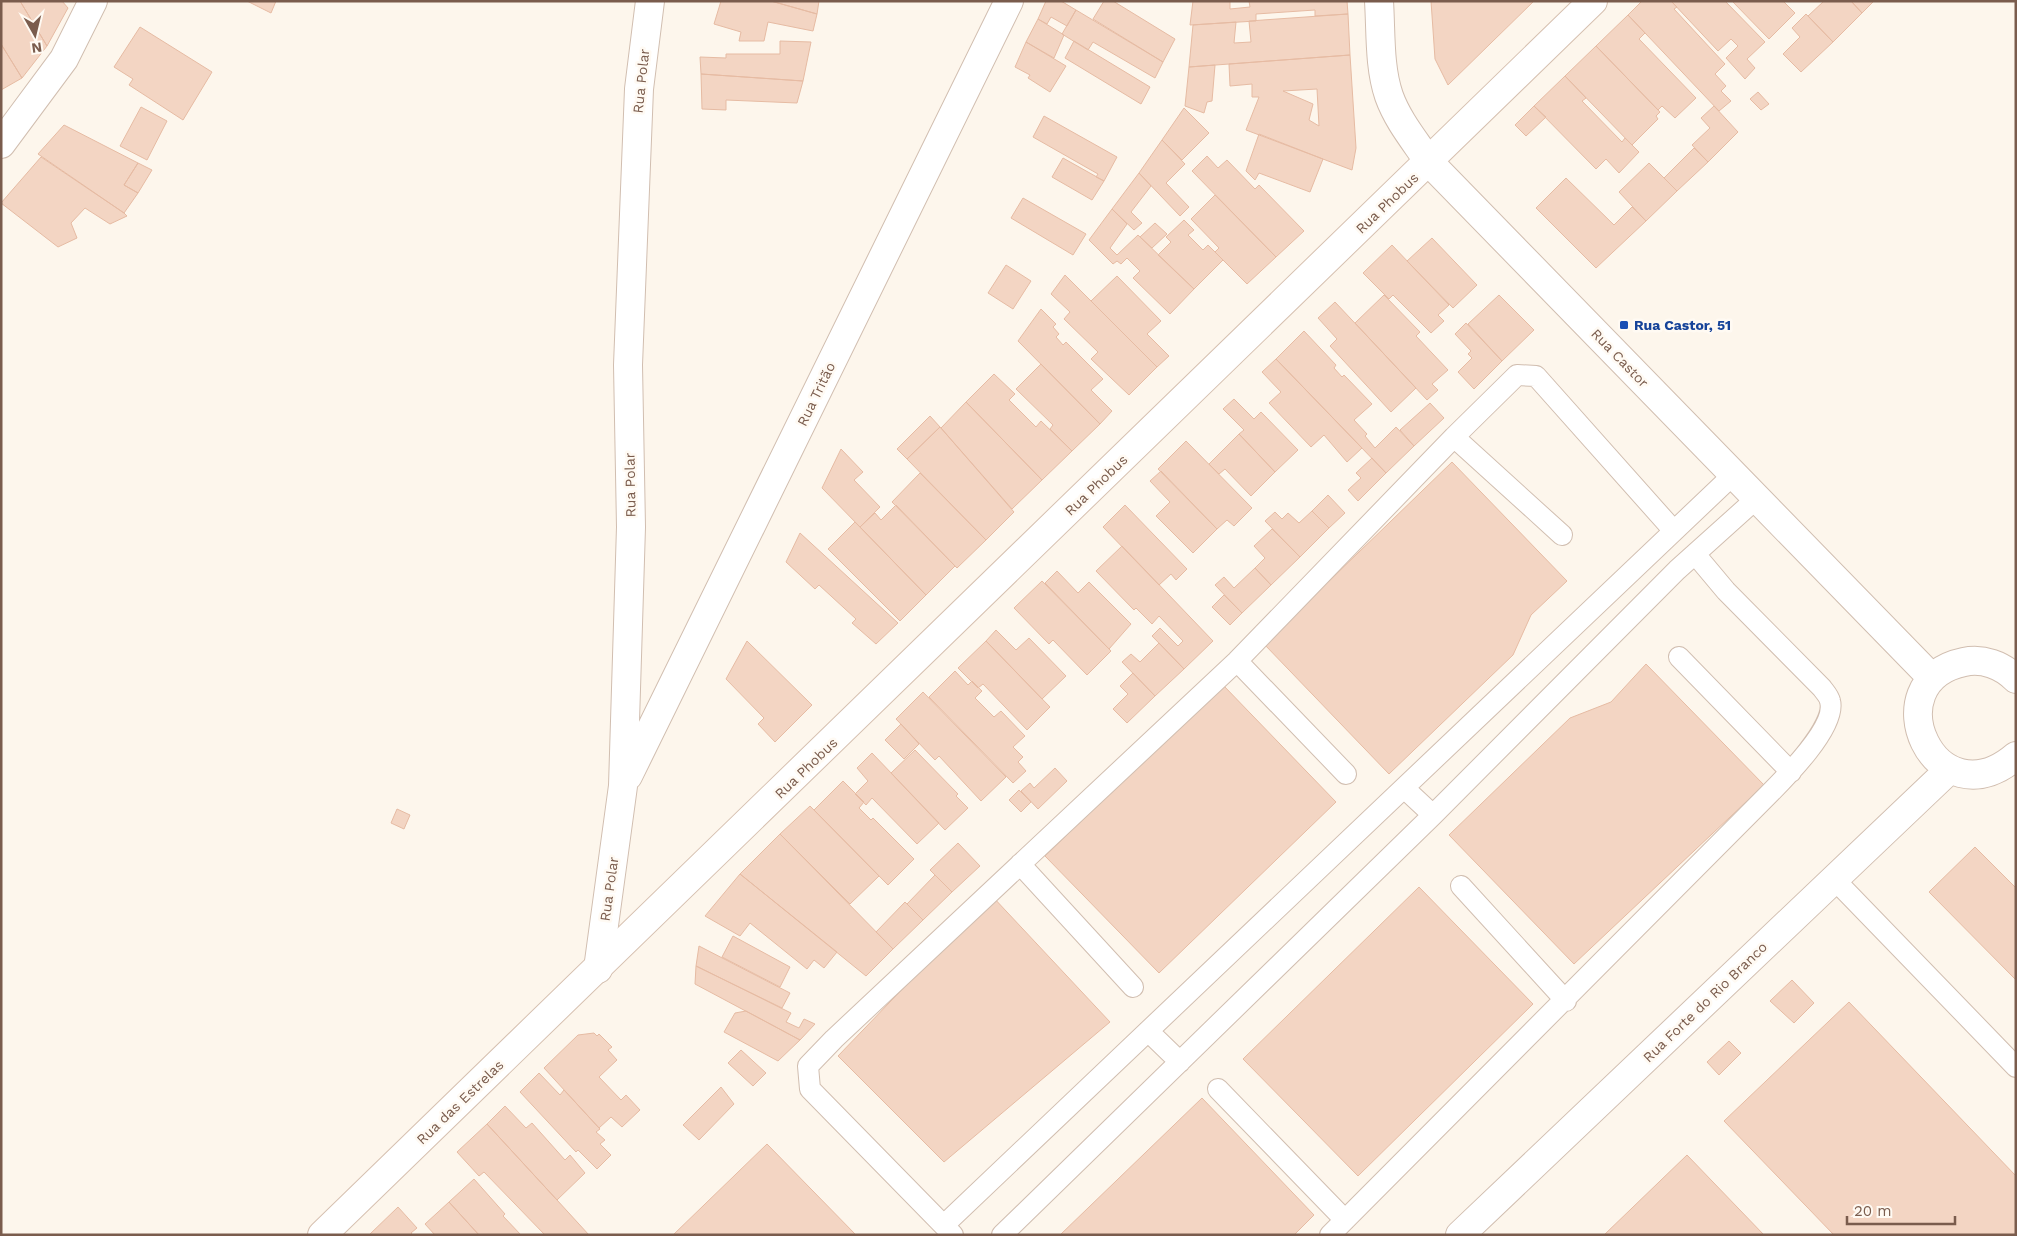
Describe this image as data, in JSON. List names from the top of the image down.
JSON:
{
  "streets": {
    "street": [
      "Rua Polar",
      "Rua Phobus",
      "Rua Castor",
      "Rua Tritão",
      "Rua Forte do Rio Branco",
      "Rua das Estrelas"
    ]
  },
  "crossings": [
    ["Rua Polar", "Rua Phobus"],
    ["Rua Polar", "Rua Tritão"],
    ["Rua Polar", "Rua das Estrelas"],
    ["Rua Phobus", "Rua Castor"],
    ["Rua Phobus", "Rua das Estrelas"]
  ],
  "places": {
    "transit": ["Rua Castor, 51"]
  },
  "scale_bar": "20 m",
  "north": "bottom"
}
